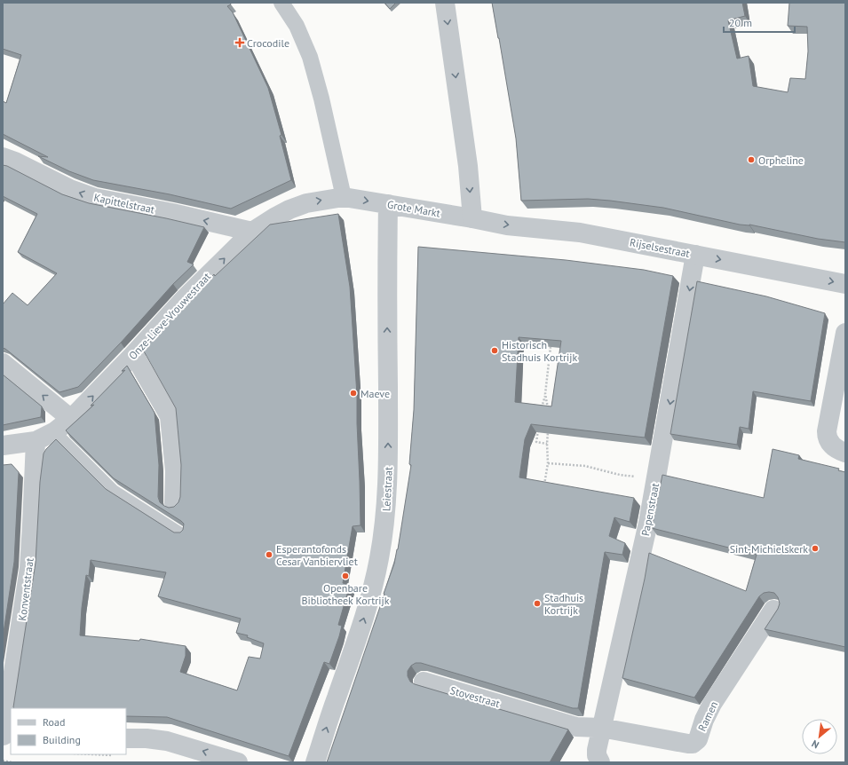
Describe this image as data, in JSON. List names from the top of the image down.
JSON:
{
  "streets": {
    "street": [
      "Kapittelstraat",
      "Grote Markt",
      "Rijselsestraat",
      "Onze-Lieve-Vrouwestraat",
      "Leiestraat",
      "Papenstraat",
      "Konventstraat",
      "Stovestraat",
      "Ramen"
    ]
  },
  "crossings": [
    ["Kapittelstraat", "Onze-Lieve-Vrouwestraat"],
    ["Grote Markt", "Rijselsestraat"],
    ["Grote Markt", "Onze-Lieve-Vrouwestraat"],
    ["Grote Markt", "Leiestraat"],
    ["Rijselsestraat", "Papenstraat"],
    ["Onze-Lieve-Vrouwestraat", "Konventstraat"],
    ["Papenstraat", "Stovestraat"],
    ["Papenstraat", "Ramen"],
    ["Stovestraat", "Ramen"]
  ],
  "one_way": [
    "Kapittelstraat",
    "Rijselsestraat",
    "Onze-Lieve-Vrouwestraat",
    "Leiestraat"
  ],
  "places": {
    "health": ["Crocodile"],
    "other": [
      "Orpheline",
      "Historisch Stadhuis Kortrijk",
      "Maeve",
      "Sint-Michielskerk",
      "Esperantofonds Cesar Vanbiervliet",
      "Openbare Bibliotheek Kortrijk",
      "Stadhuis Kortrijk"
    ]
  },
  "legend": ["Road", "Building"],
  "scale_bar": "20 m",
  "north": "bottom left"
}
